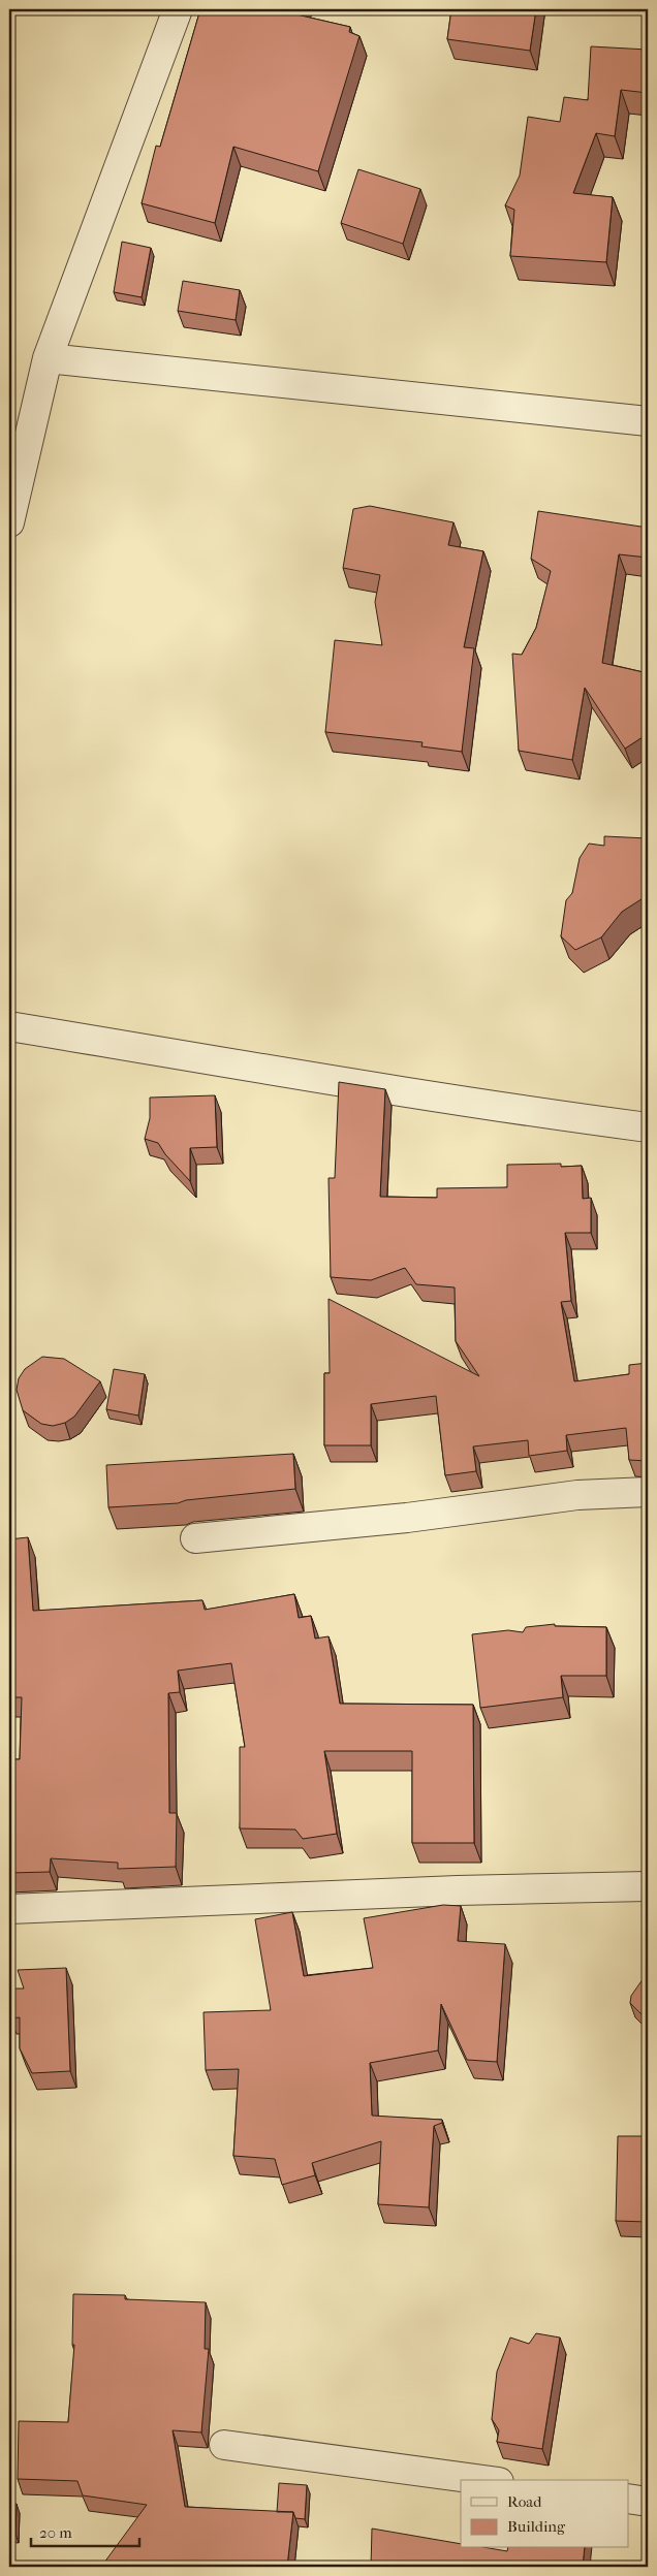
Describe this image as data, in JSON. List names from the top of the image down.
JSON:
{
  "legend": ["Road", "Building"],
  "scale_bar": "20 m"
}
